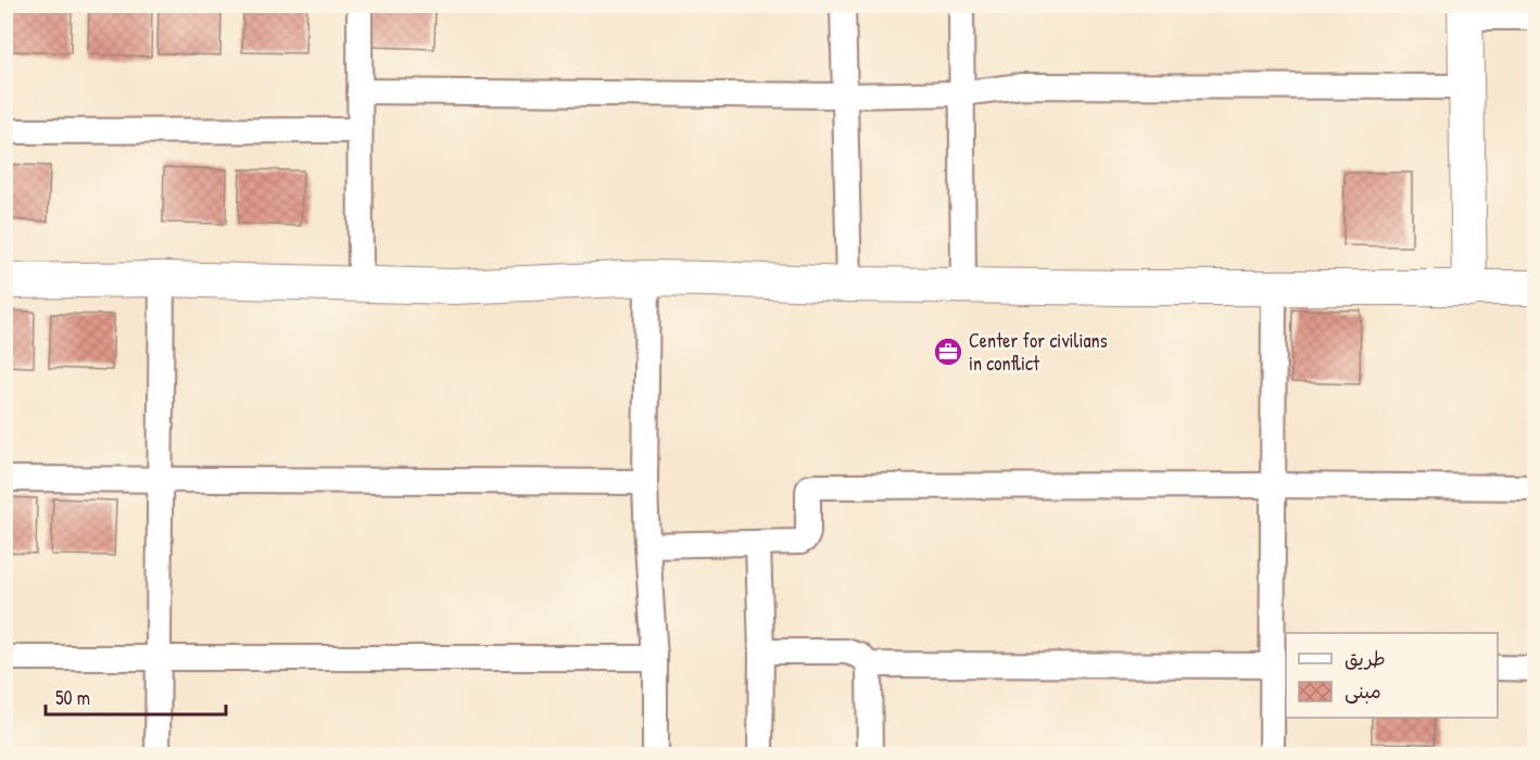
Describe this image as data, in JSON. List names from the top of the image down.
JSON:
{
  "places": {
    "office": ["Center for civilians in conflict"]
  },
  "legend": ["طريق", "مبنى"],
  "scale_bar": "50 m"
}
